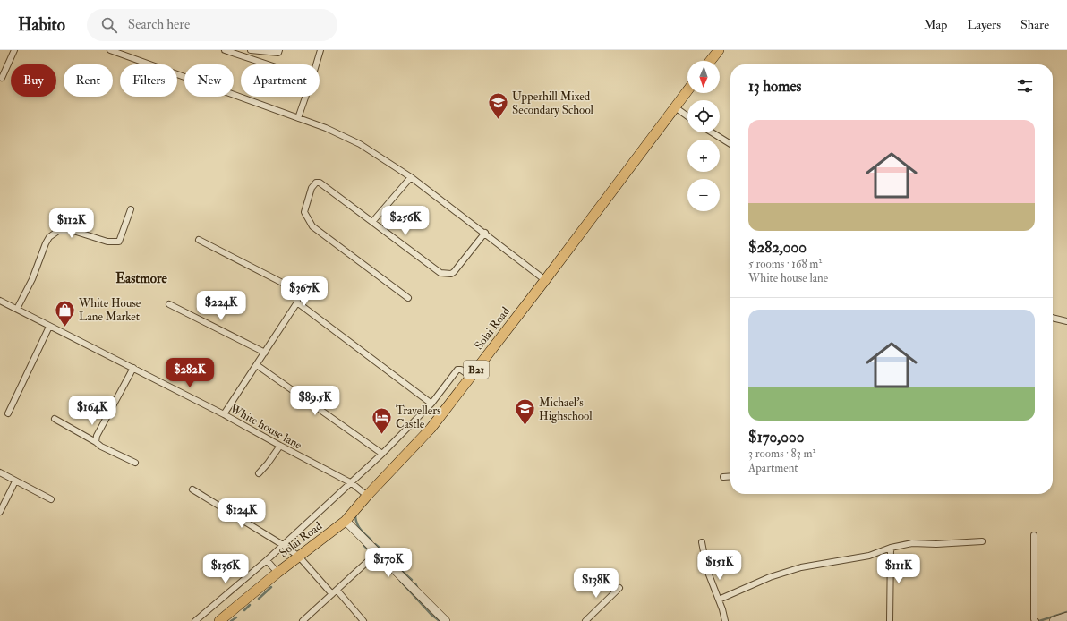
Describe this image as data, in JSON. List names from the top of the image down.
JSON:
{
  "streets": {
    "highway": ["Solai Road", "B21"],
    "street": ["White house lane"]
  },
  "crossings": [
    ["Solai Road", "White house lane"]
  ],
  "districts": ["Eastmore"],
  "places": {
    "school or university": ["Upperhill Mixed Secondary School", "Michael's Highschool"],
    "shop": ["White House Lane Market"],
    "hotel": ["Travellers Castle"]
  },
  "north": "bottom",
  "page": {
    "header": "Habito",
    "search": "Search here",
    "nav": ["Map", "Layers", "Share"],
    "map_buttons": ["+", "−"],
    "chip": [
      "Buy",
      "Rent",
      "Filters",
      "New",
      "Apartment"
    ],
    "heading": "13 homes",
    "list": [
      {
        "name": "$282,000",
        "note": "5 rooms · 168 m² · White house lane"
      },
      {
        "name": "$170,000",
        "note": "3 rooms · 83 m² · Apartment"
      }
    ],
    "price": [
      "$256K",
      "$112K",
      "$367K",
      "$224K",
      "$282K",
      "$89.5K",
      "$164K",
      "$124K",
      "$170K",
      "$151K",
      "$136K",
      "$111K",
      "$138K"
    ]
  }
}
